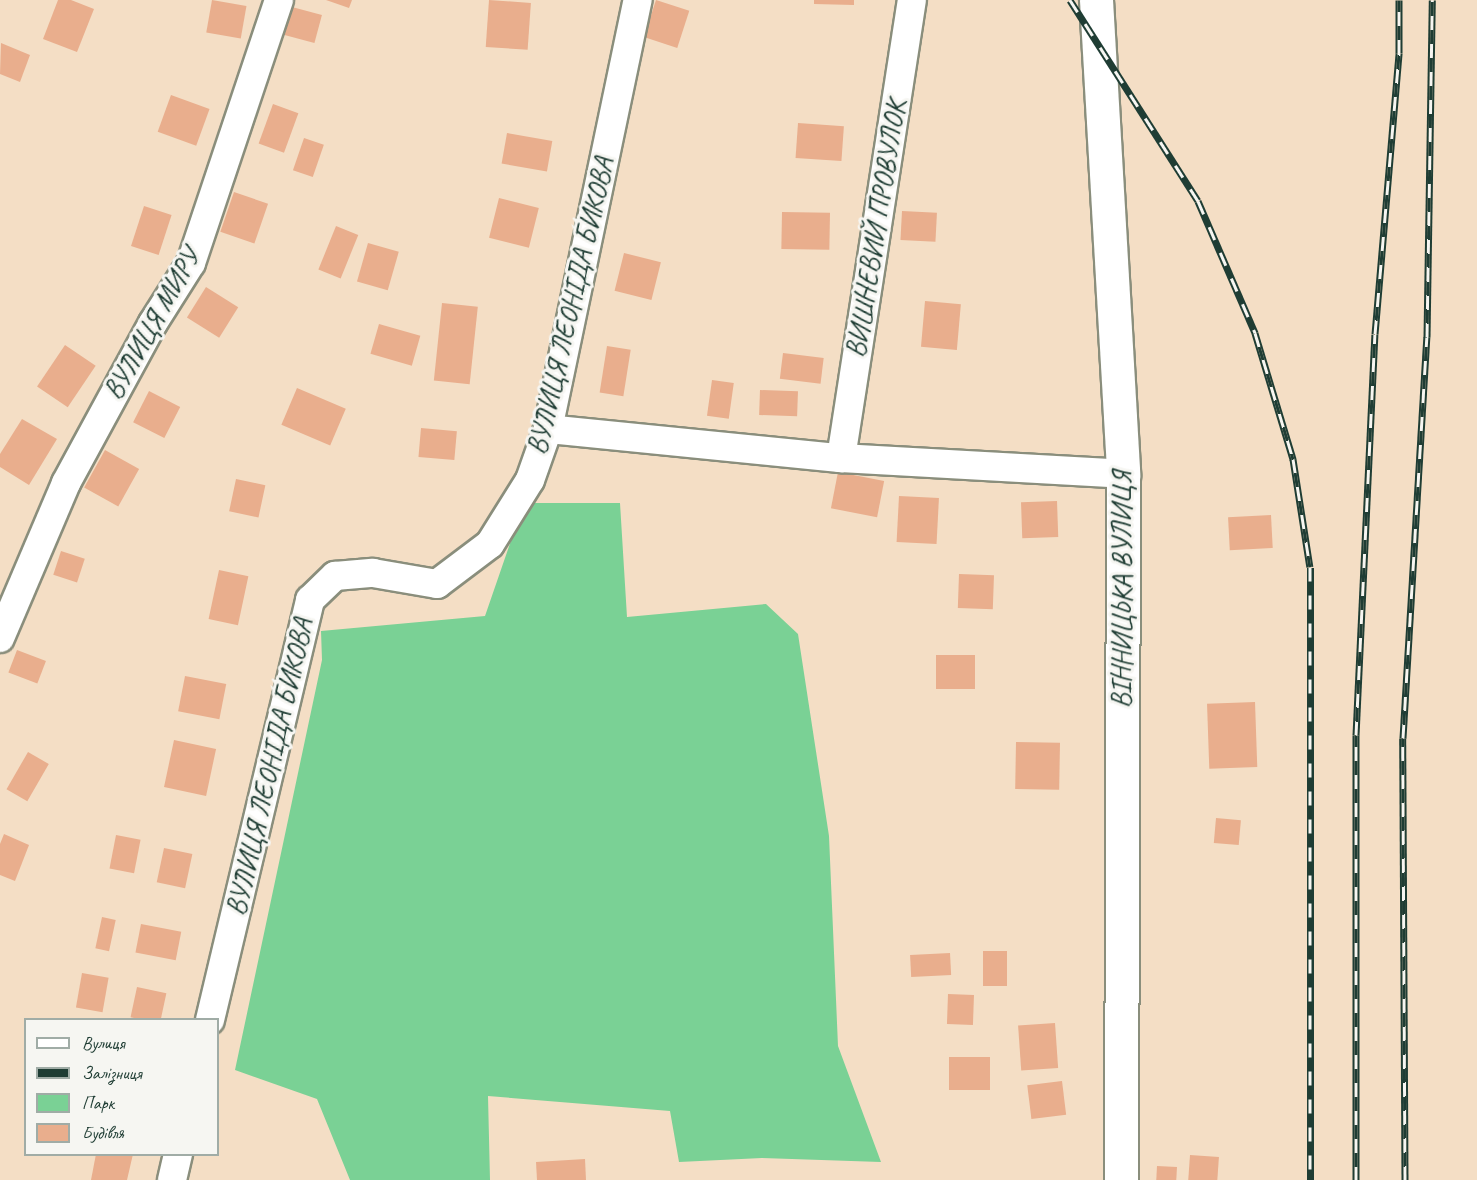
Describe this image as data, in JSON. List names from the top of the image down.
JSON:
{
  "streets": {
    "street": [
      "ВИШНЕВИЙ ПРОВУЛОК",
      "ВУЛИЦЯ ЛЕОНІДА БИКОВА",
      "ВУЛИЦЯ МИРУ",
      "ВІННИЦЬКА ВУЛИЦЯ"
    ]
  },
  "legend": [
    "Вулиця",
    "Залізниця",
    "Парк",
    "Будівля"
  ]
}
